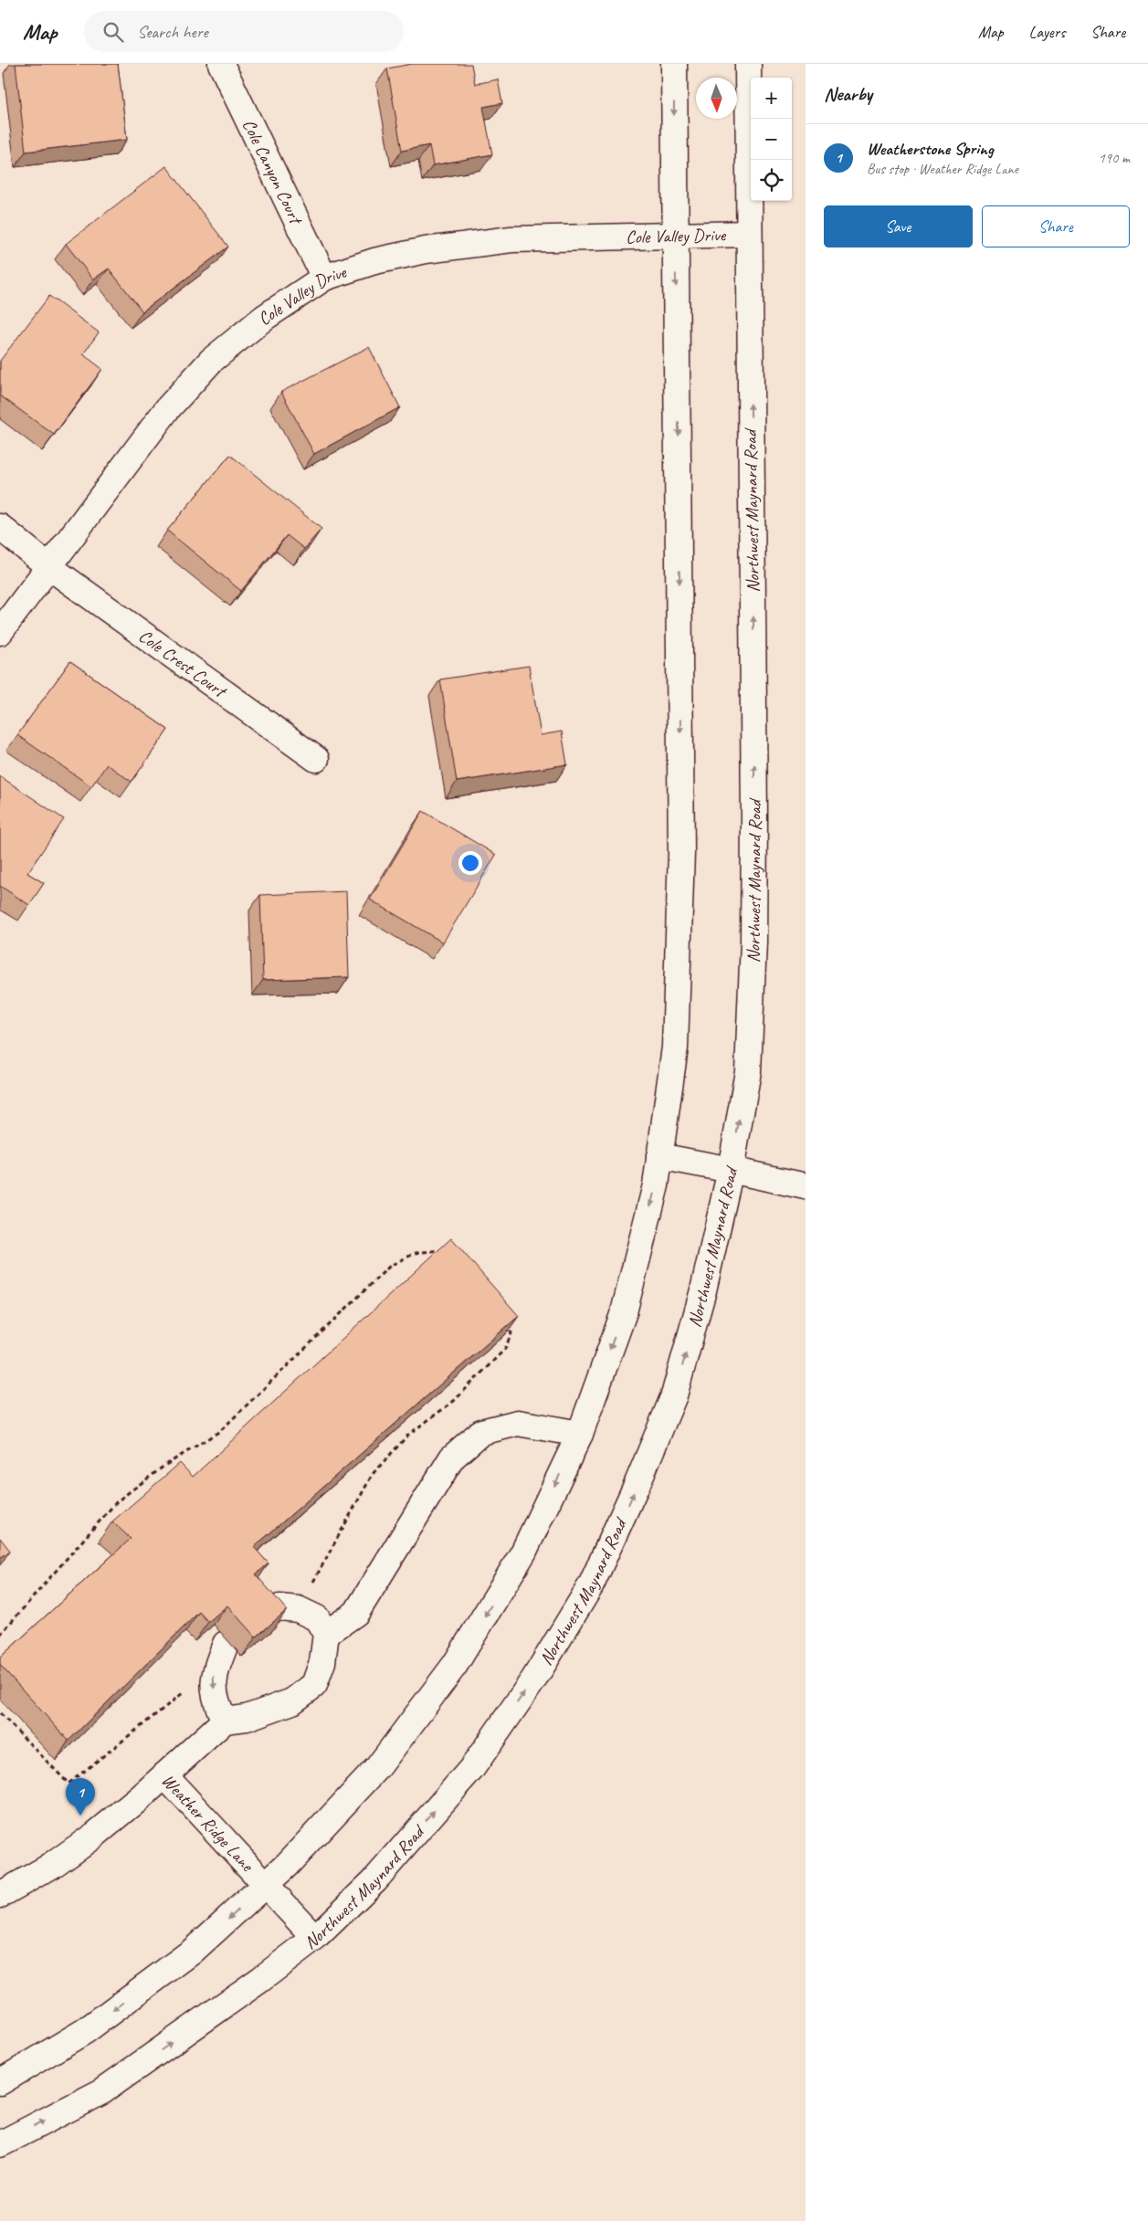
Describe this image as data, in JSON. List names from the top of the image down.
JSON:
{
  "streets": {
    "main road": [
      "Cole Canyon Court",
      "Cole Valley Drive",
      "Northwest Maynard Road",
      "Cole Crest Court",
      "Weather Ridge Lane"
    ]
  },
  "crossings": [
    ["Cole Canyon Court", "Cole Valley Drive"],
    ["Cole Valley Drive", "Northwest Maynard Road"],
    ["Cole Valley Drive", "Cole Crest Court"],
    ["Northwest Maynard Road", "Weather Ridge Lane"]
  ],
  "north": "bottom",
  "page": {
    "header": "Map",
    "search": "Search here",
    "nav": ["Map", "Layers", "Share"],
    "heading": "Nearby",
    "map_buttons": ["+", "−"],
    "list": [
      {
        "mark": "1",
        "name": "Weatherstone Spring",
        "note": "Bus stop · Weather Ridge Lane",
        "value": "190 m"
      }
    ],
    "buttons": ["Save", "Share"],
    "pins": "1"
  }
}
